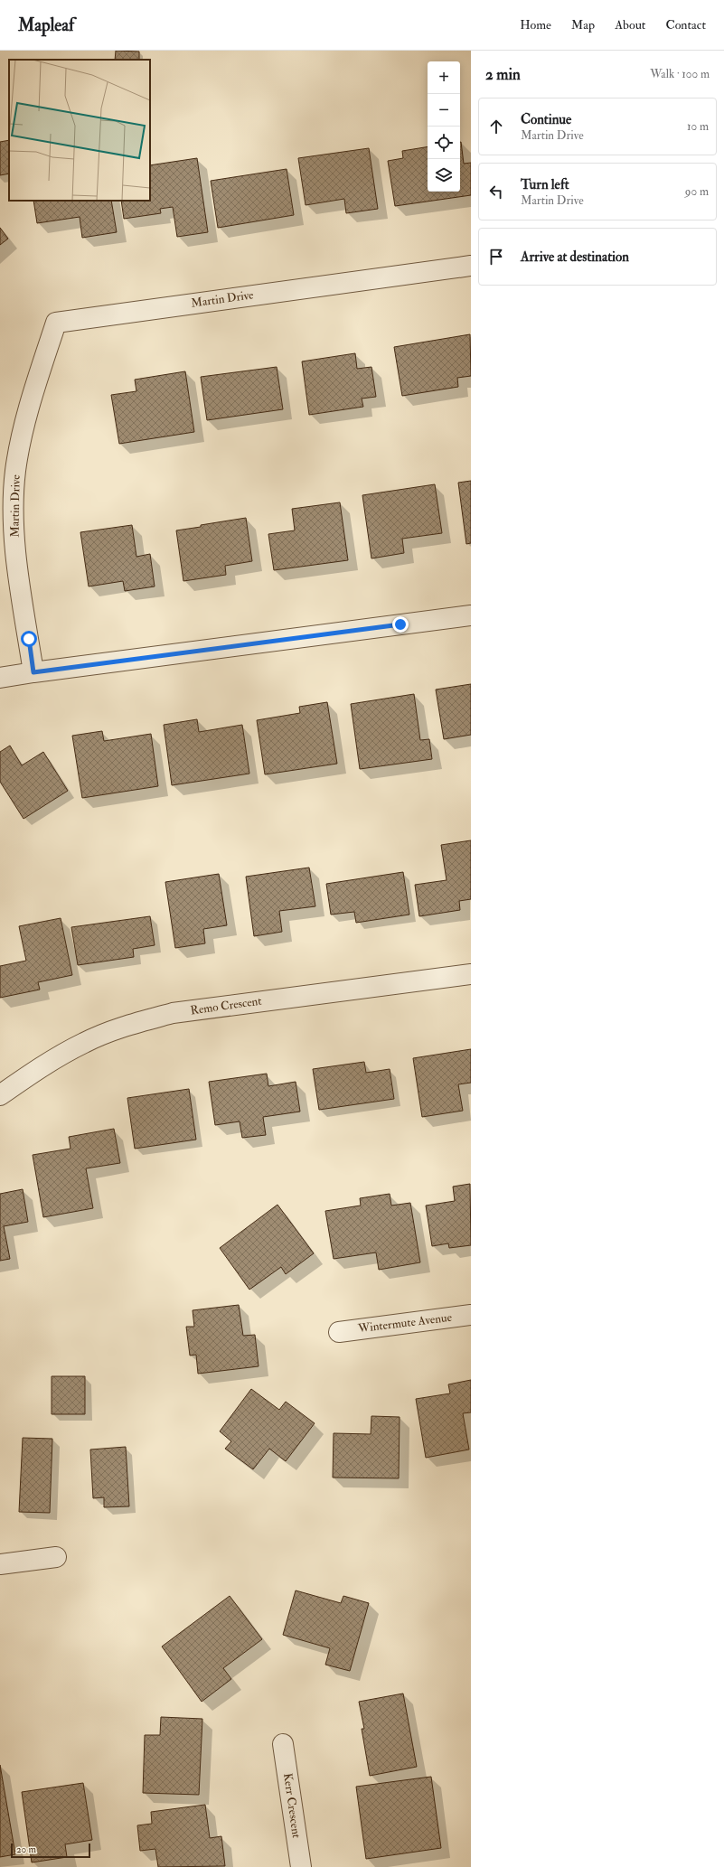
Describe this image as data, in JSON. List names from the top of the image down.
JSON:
{
  "streets": {
    "street": [
      "Martin Drive",
      "Remo Crescent",
      "Wintermute Avenue",
      "Kerr Crescent"
    ]
  },
  "scale_bar": "20 m",
  "page": {
    "header": "Mapleaf",
    "nav": [
      "Home",
      "Map",
      "About",
      "Contact"
    ],
    "heading": ["2 min", "Walk · 100 m"],
    "map_buttons": ["+", "−"],
    "list": [
      ["Continue", "Martin Drive", "10 m"],
      ["Turn left", "Martin Drive", "90 m"],
      "Arrive at destination"
    ],
    "scale": "20 m"
  }
}
